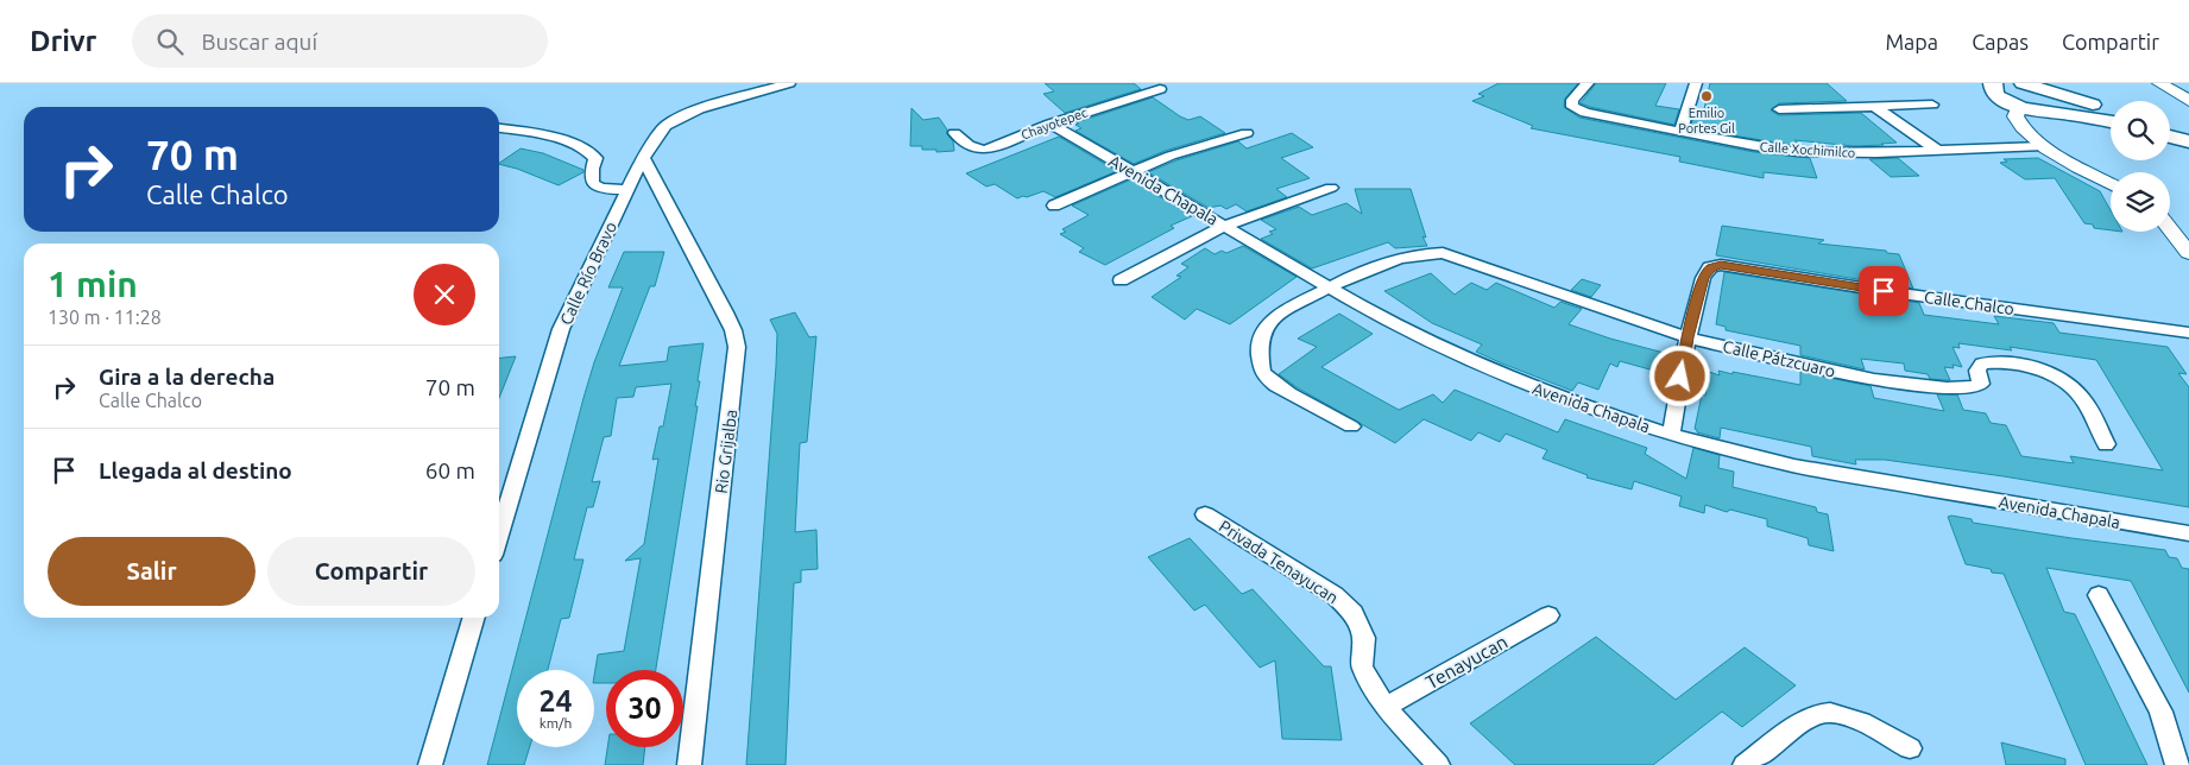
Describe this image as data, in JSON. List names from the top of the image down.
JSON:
{
  "streets": {
    "street": [
      "Chayotepec",
      "Calle Xochimilco",
      "Avenida Chapala",
      "Calle Río Bravo",
      "Calle Chalco",
      "Calle Pátzcuaro",
      "Rio Grijalba",
      "Privada Tenayucan",
      "Tenayucan"
    ]
  },
  "crossings": [
    ["Chayotepec", "Avenida Chapala"],
    ["Avenida Chapala", "Calle Chalco"],
    ["Avenida Chapala", "Calle Pátzcuaro"],
    ["Calle Río Bravo", "Rio Grijalba"],
    ["Calle Chalco", "Calle Pátzcuaro"],
    ["Privada Tenayucan", "Tenayucan"]
  ],
  "places": ["Emilio Portes Gil"],
  "page": {
    "header": "Drivr",
    "search": "Buscar aquí",
    "nav": ["Mapa", "Capas", "Compartir"],
    "turn": ["70 m", "Calle Chalco"],
    "heading": ["1 min", "130 m · 11:28"],
    "list": [
      {
        "name": "Gira a la derecha",
        "note": "Calle Chalco",
        "value": "70 m"
      },
      {
        "name": "Llegada al destino",
        "value": "60 m"
      }
    ],
    "buttons": ["Salir", "Compartir"],
    "speed": "24 km/h",
    "limit": "30"
  }
}
